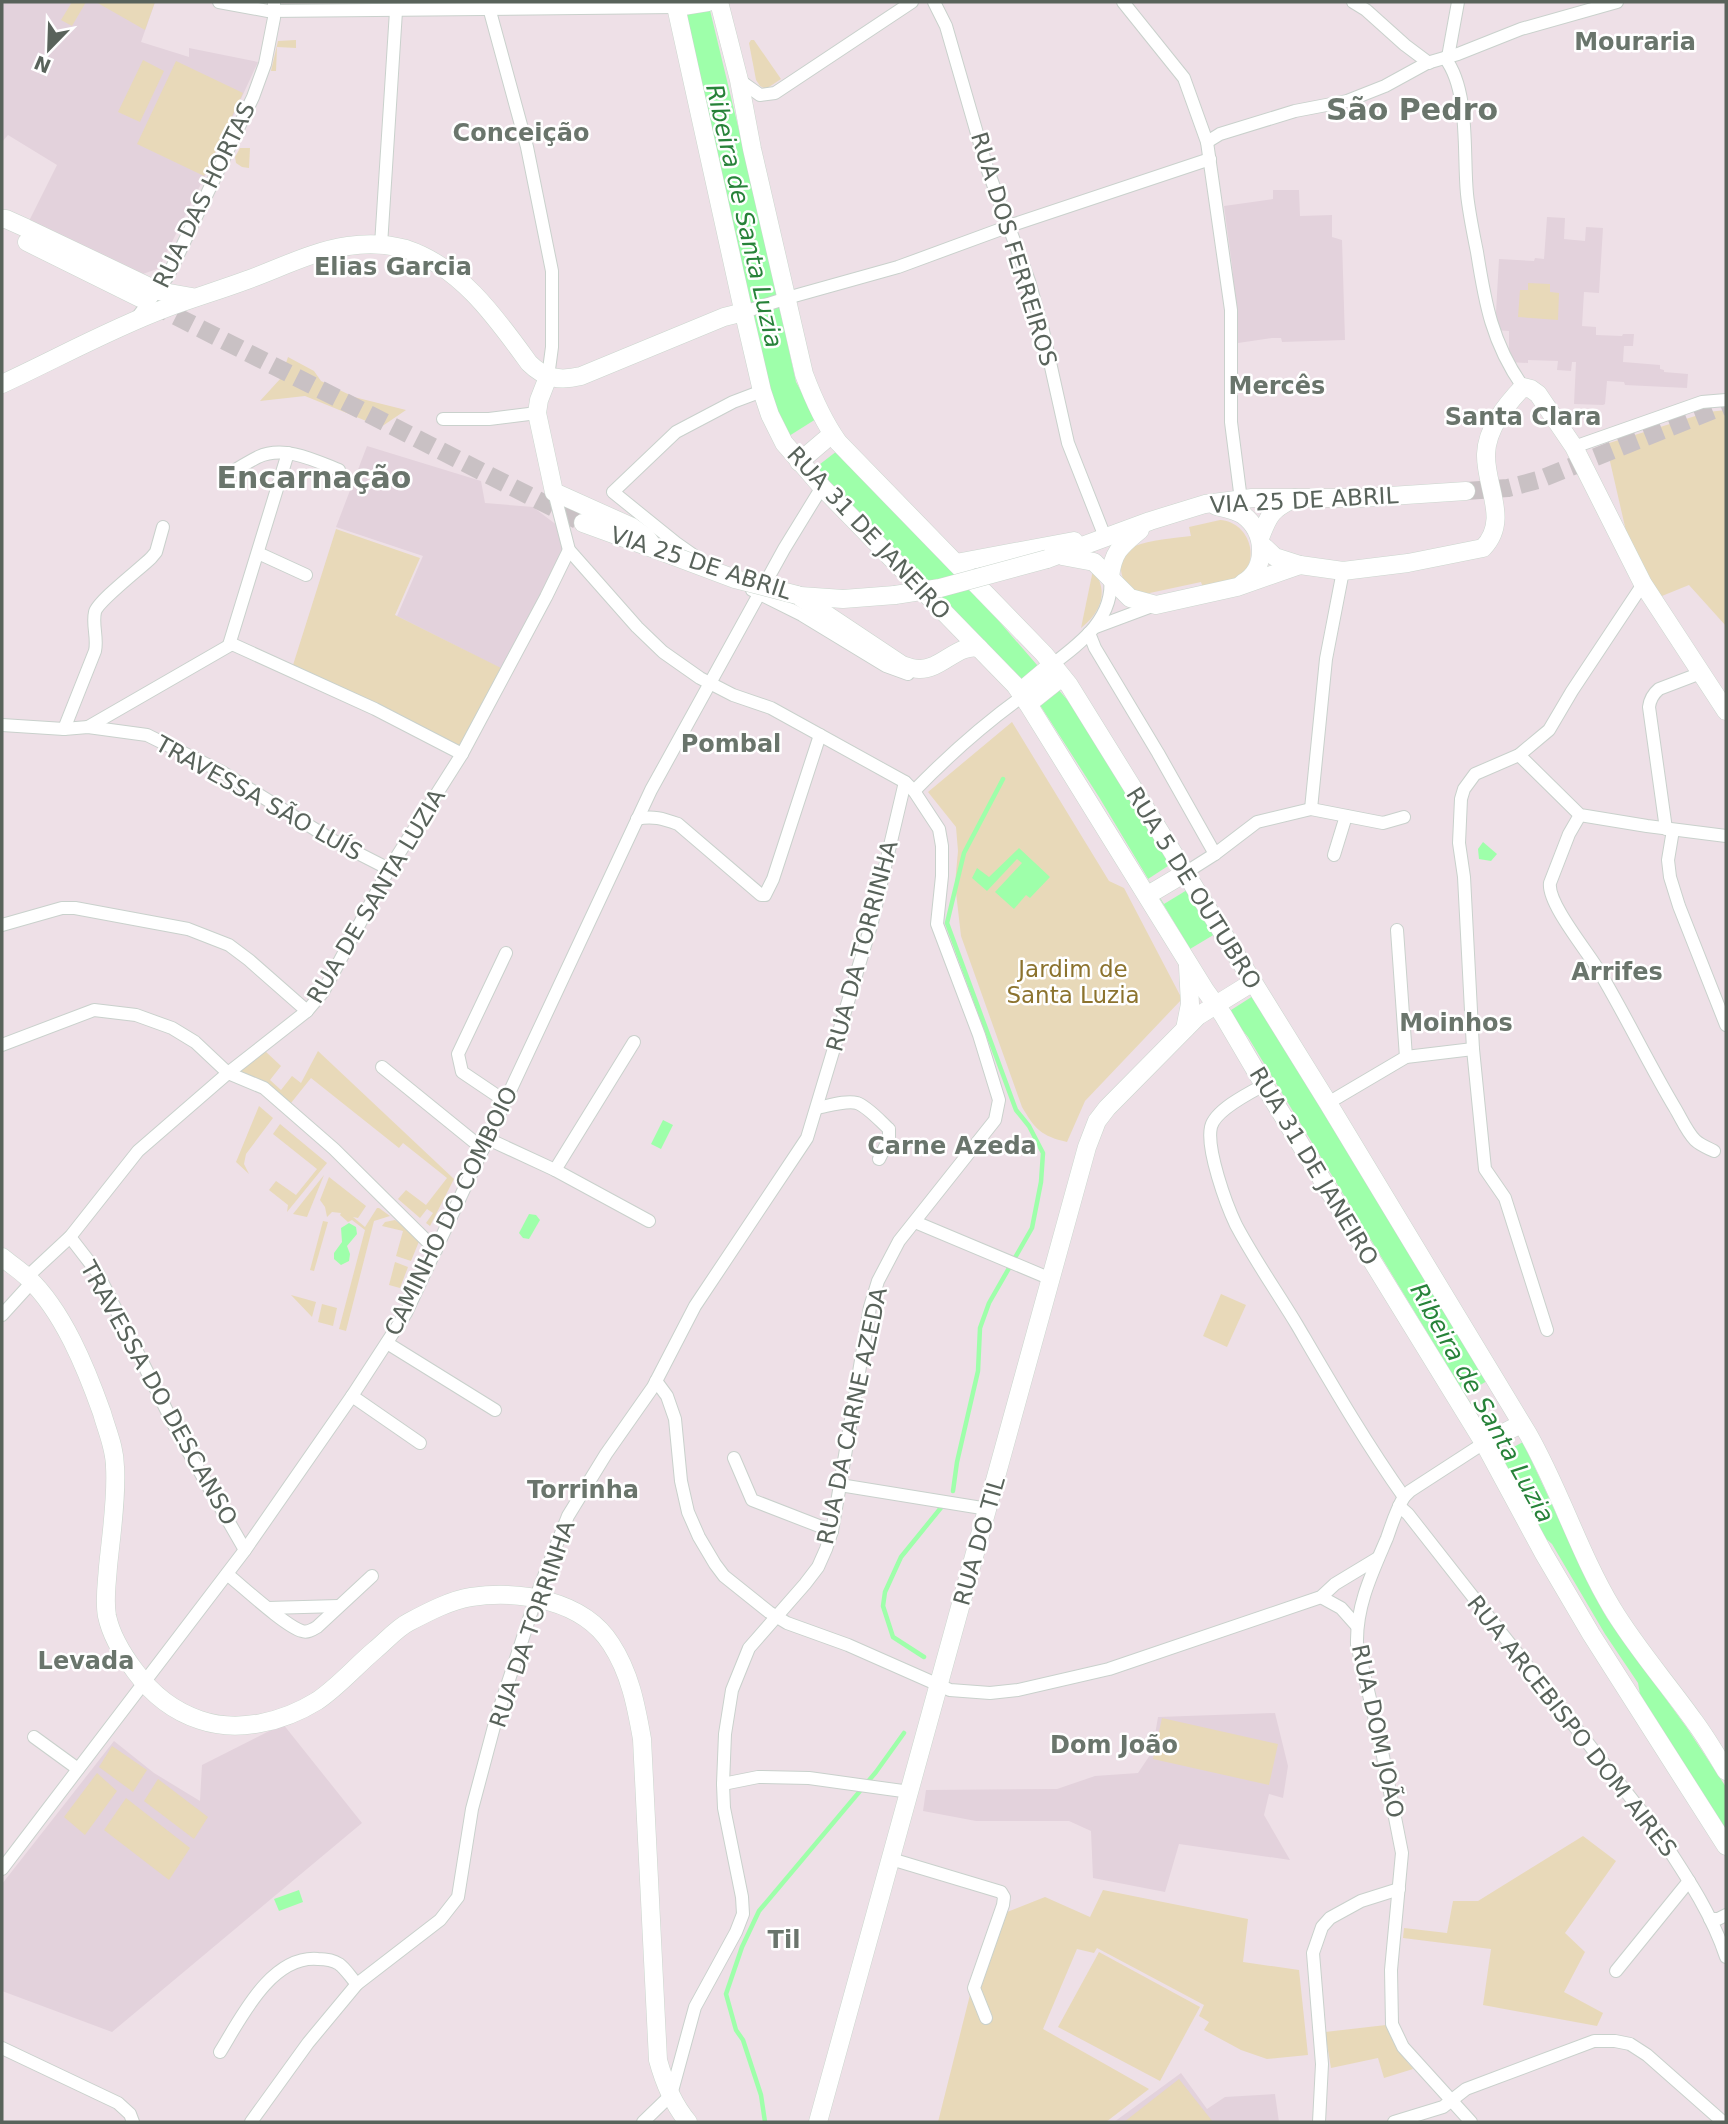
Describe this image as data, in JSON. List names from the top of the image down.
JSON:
{
  "streets": {
    "main road": [
      "RUA DAS HORTAS",
      "VIA 25 DE ABRIL",
      "RUA 31 DE JANEIRO",
      "RUA 5 DE OUTUBRO",
      "RUA DO TIL"
    ],
    "street": [
      "RUA DOS FERREIROS",
      "TRAVESSA SÃO LUÍS",
      "RUA DE SANTA LUZIA",
      "RUA DA TORRINHA",
      "CAMINHO DO COMBOIO",
      "TRAVESSA DO DESCANSO",
      "RUA DA CARNE AZEDA",
      "RUA ARCEBISPO DOM AIRES",
      "RUA DOM JOÃO"
    ]
  },
  "crossings": [
    ["RUA DOS FERREIROS", "VIA 25 DE ABRIL"],
    ["VIA 25 DE ABRIL", "RUA 5 DE OUTUBRO"],
    ["RUA 31 DE JANEIRO", "CAMINHO DO COMBOIO"],
    ["RUA 31 DE JANEIRO", "RUA DO TIL"],
    ["RUA 31 DE JANEIRO", "RUA ARCEBISPO DOM AIRES"],
    ["TRAVESSA SÃO LUÍS", "RUA DE SANTA LUZIA"],
    ["RUA 5 DE OUTUBRO", "RUA DO TIL"],
    ["RUA DE SANTA LUZIA", "TRAVESSA DO DESCANSO"],
    ["RUA DA TORRINHA", "RUA DA CARNE AZEDA"],
    ["CAMINHO DO COMBOIO", "TRAVESSA DO DESCANSO"],
    ["RUA ARCEBISPO DOM AIRES", "RUA DOM JOÃO"]
  ],
  "districts": [
    "Mouraria",
    "São Pedro",
    "Conceição",
    "Elias Garcia",
    "Mercês",
    "Santa Clara",
    "Encarnação",
    "Pombal",
    "Arrifes",
    "Moinhos",
    "Carne Azeda",
    "Torrinha",
    "Levada",
    "Dom João",
    "Til"
  ],
  "water": ["Ribeira de Santa Luzia"],
  "parks": ["Jardim de Santa Luzia"],
  "north": "bottom left"
}
